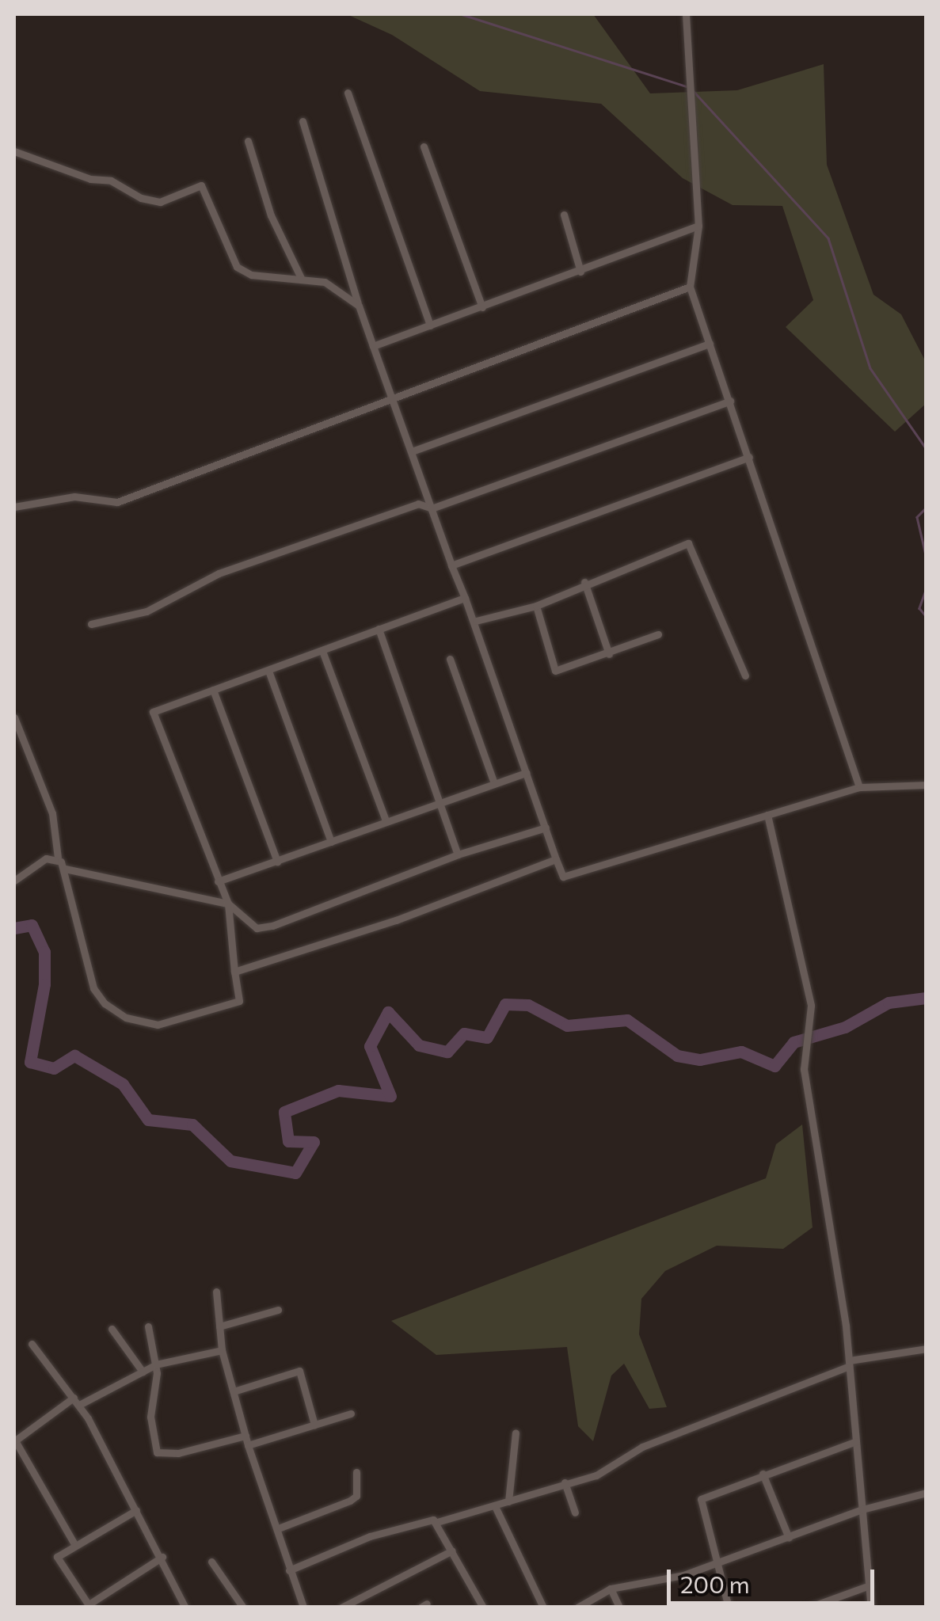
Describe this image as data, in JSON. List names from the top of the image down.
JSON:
{
  "scale_bar": "200 m"
}
